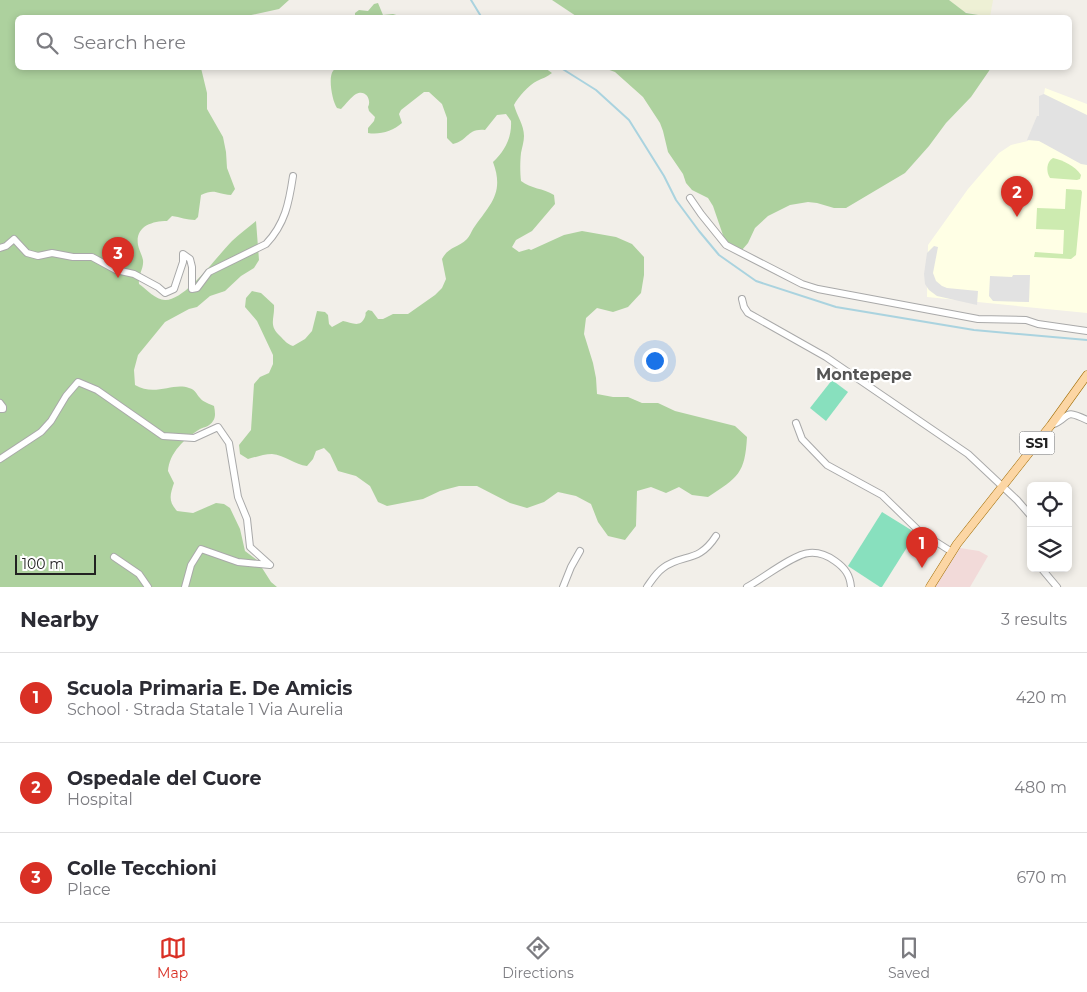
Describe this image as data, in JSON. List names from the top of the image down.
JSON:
{
  "streets": {
    "main road": ["SS1"]
  },
  "districts": ["Montepepe"],
  "scale_bar": "100 m",
  "page": {
    "search": "Search here",
    "pins": ["2", "3", "1"],
    "scale": "100 m",
    "heading": ["Nearby", "3 results"],
    "list": [
      {
        "mark": "1",
        "name": "Scuola Primaria E. De Amicis",
        "note": "School · Strada Statale 1 Via Aurelia",
        "value": "420 m"
      },
      {
        "mark": "2",
        "name": "Ospedale del Cuore",
        "note": "Hospital",
        "value": "480 m"
      },
      {
        "mark": "3",
        "name": "Colle Tecchioni",
        "note": "Place",
        "value": "670 m"
      }
    ],
    "nav": ["Map", "Directions", "Saved"]
  }
}
